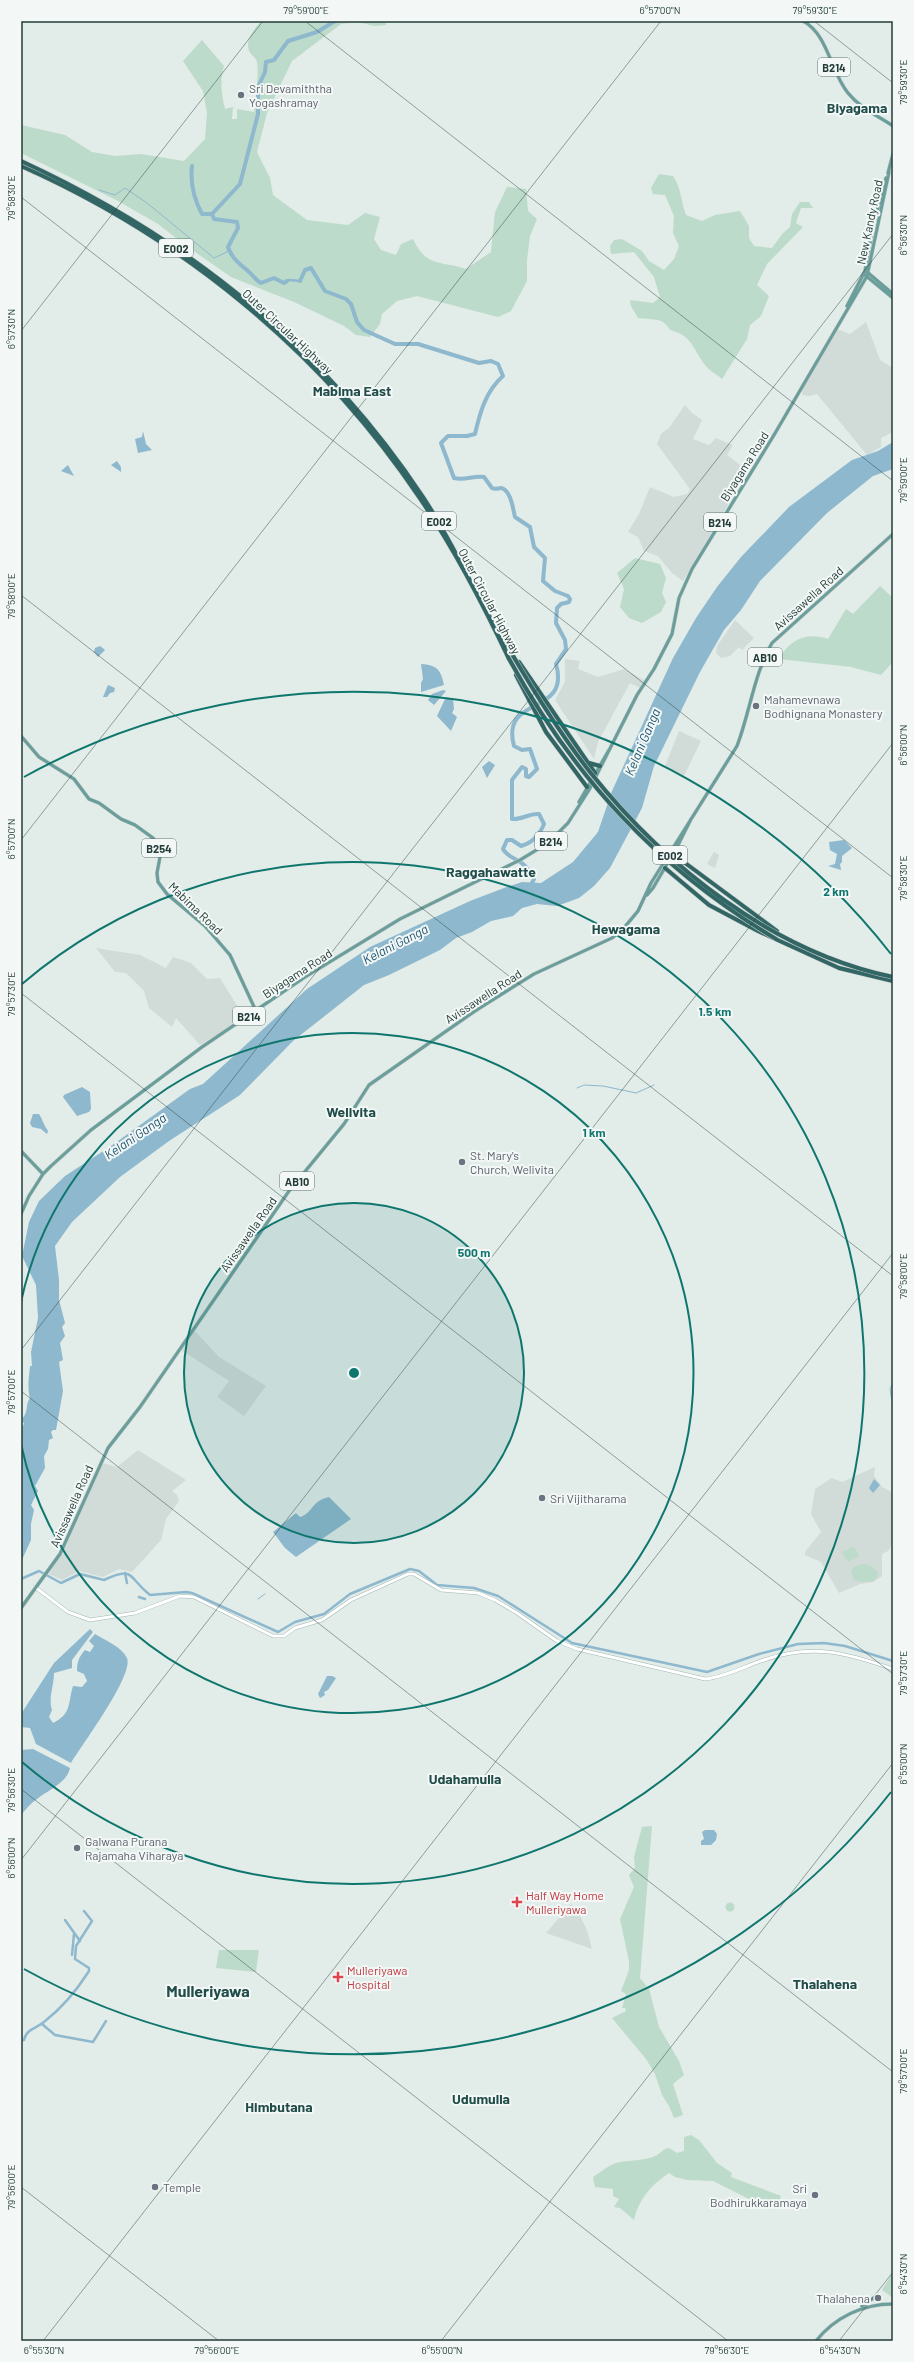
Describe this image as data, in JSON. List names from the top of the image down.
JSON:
{
  "streets": {
    "highway": ["E002", "Outer Circular Highway"],
    "main road": [
      "B214",
      "New Kandy Road",
      "Biyagama Road",
      "Avissawella Road",
      "AB10",
      "B254",
      "Mabima Road"
    ]
  },
  "crossings": [
    ["New Kandy Road", "Biyagama Road"],
    ["Biyagama Road", "Mabima Road"],
    ["Avissawella Road", "AB10"]
  ],
  "districts": [
    "Biyagama",
    "Mabima East",
    "Raggahawatte",
    "Hewagama",
    "Welivita",
    "Udahamulla",
    "Thalahena",
    "Mulleriyawa",
    "Udumulla",
    "Himbutana"
  ],
  "water": ["Kelani Ganga"],
  "places": {
    "other": [
      "Sri Devamiththa Yogashramay",
      "Mahamevnawa Bodhignana Monastery",
      "St. Mary's Church, Welivita",
      "Sri Vijitharama",
      "Galwana Purana Rajamaha Viharaya",
      "Temple",
      "Sri Bodhirukkaramaya",
      "Thalahena"
    ],
    "health": ["Half Way Home Mulleriyawa", "Mulleriyawa Hospital"]
  },
  "coordinates": [
    "79°59'00\"E",
    "6°57'00\"N",
    "79°59'30\"E",
    "79°58'30\"E",
    "6°56'30\"N",
    "6°57'30\"N",
    "79°58'00\"E",
    "6°56'00\"N",
    "79°57'30\"E",
    "79°57'00\"E",
    "6°55'00\"N",
    "79°56'30\"E",
    "79°56'00\"E",
    "6°54'30\"N",
    "6°55'30\"N"
  ],
  "rings": [
    "2 km",
    "1.5 km",
    "1 km",
    "500 m"
  ]
}
